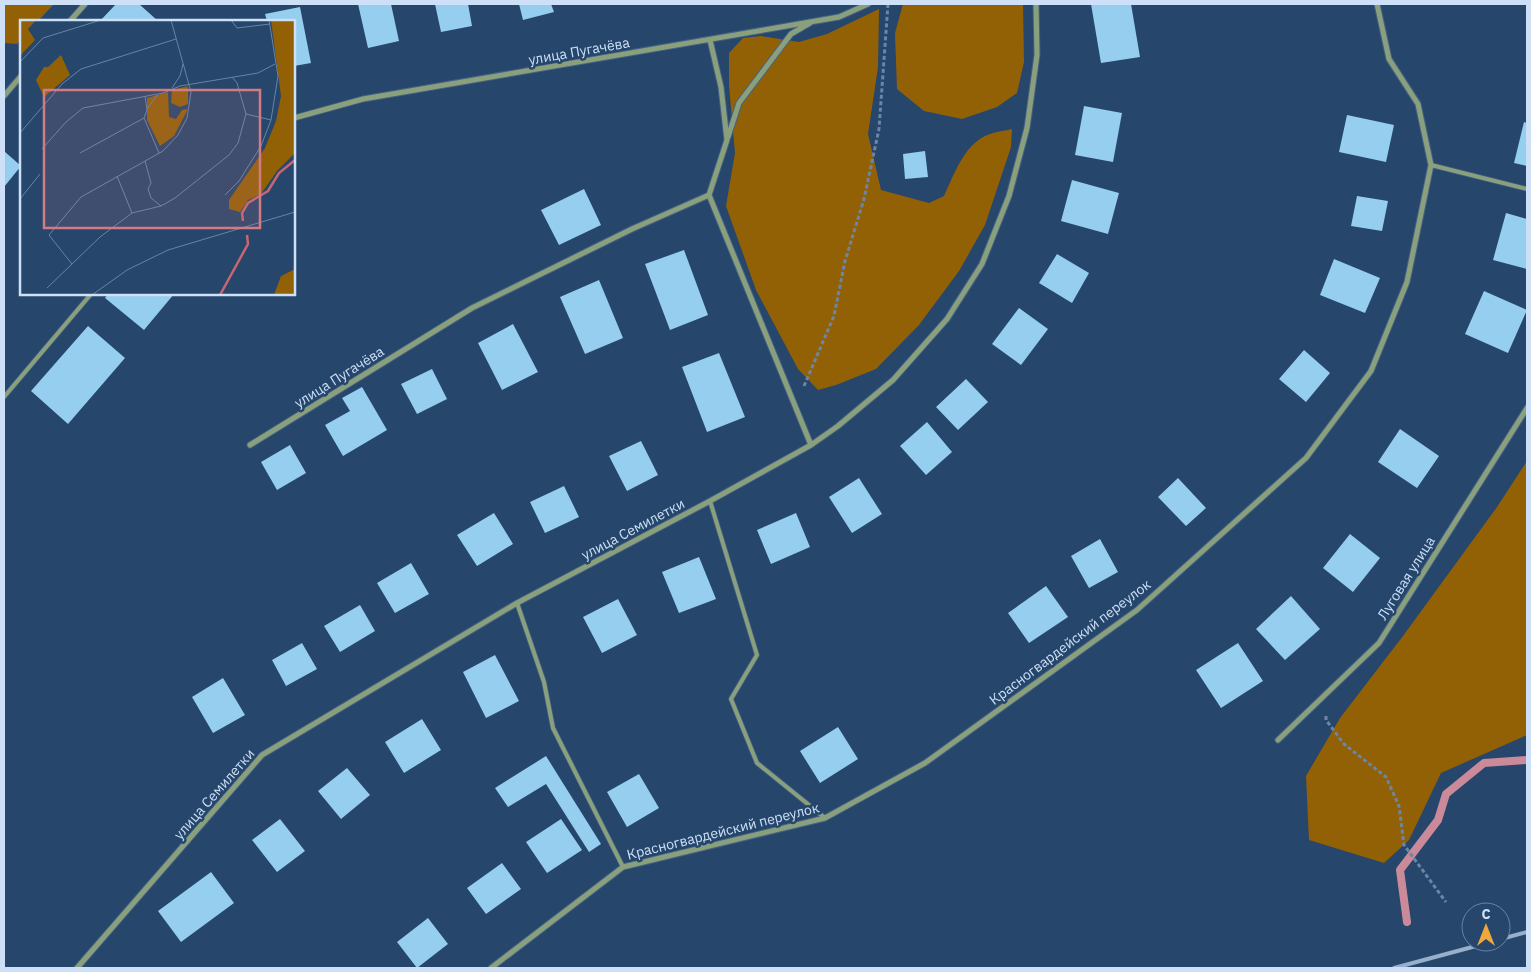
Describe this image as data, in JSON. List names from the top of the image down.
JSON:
{
  "streets": {
    "street": [
      "улица Пугачёва",
      "улица Семилетки",
      "Луговая улица",
      "Красногвардейский переулок"
    ]
  },
  "north": "top"
}
